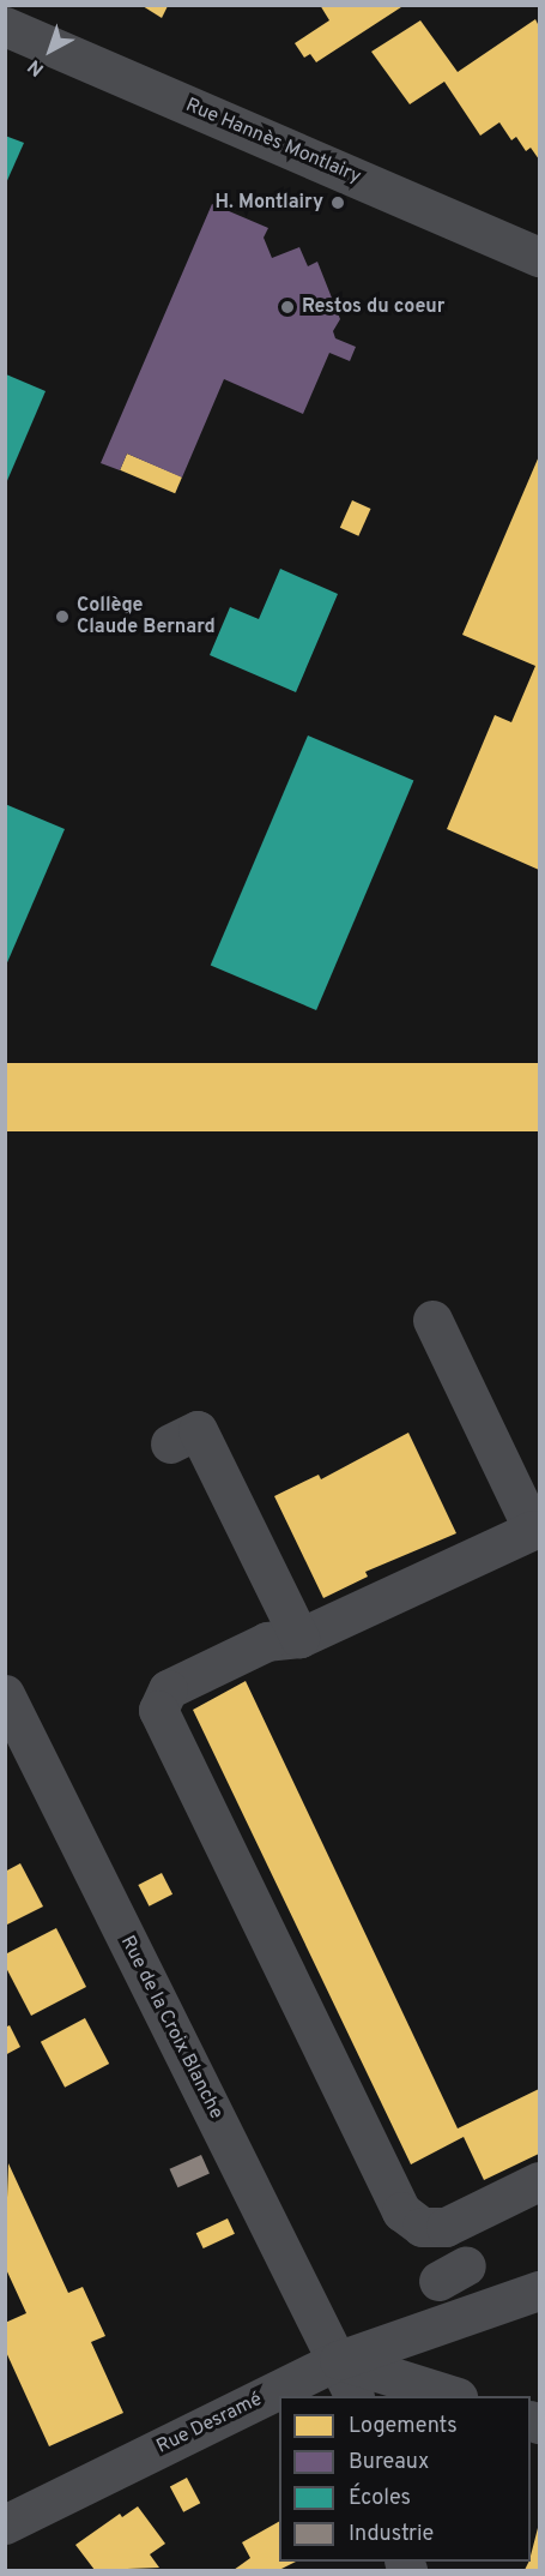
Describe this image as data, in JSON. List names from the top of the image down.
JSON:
{
  "streets": {
    "street": ["Rue Hannès Montlairy", "Rue de la Croix Blanche", "Rue Desramé"]
  },
  "crossings": [
    ["Rue de la Croix Blanche", "Rue Desramé"]
  ],
  "places": ["H. Montlairy", "Restos du coeur", "Collège Claude Bernard"],
  "legend": [
    "Logements",
    "Bureaux",
    "Écoles",
    "Industrie"
  ],
  "north": "bottom left"
}
